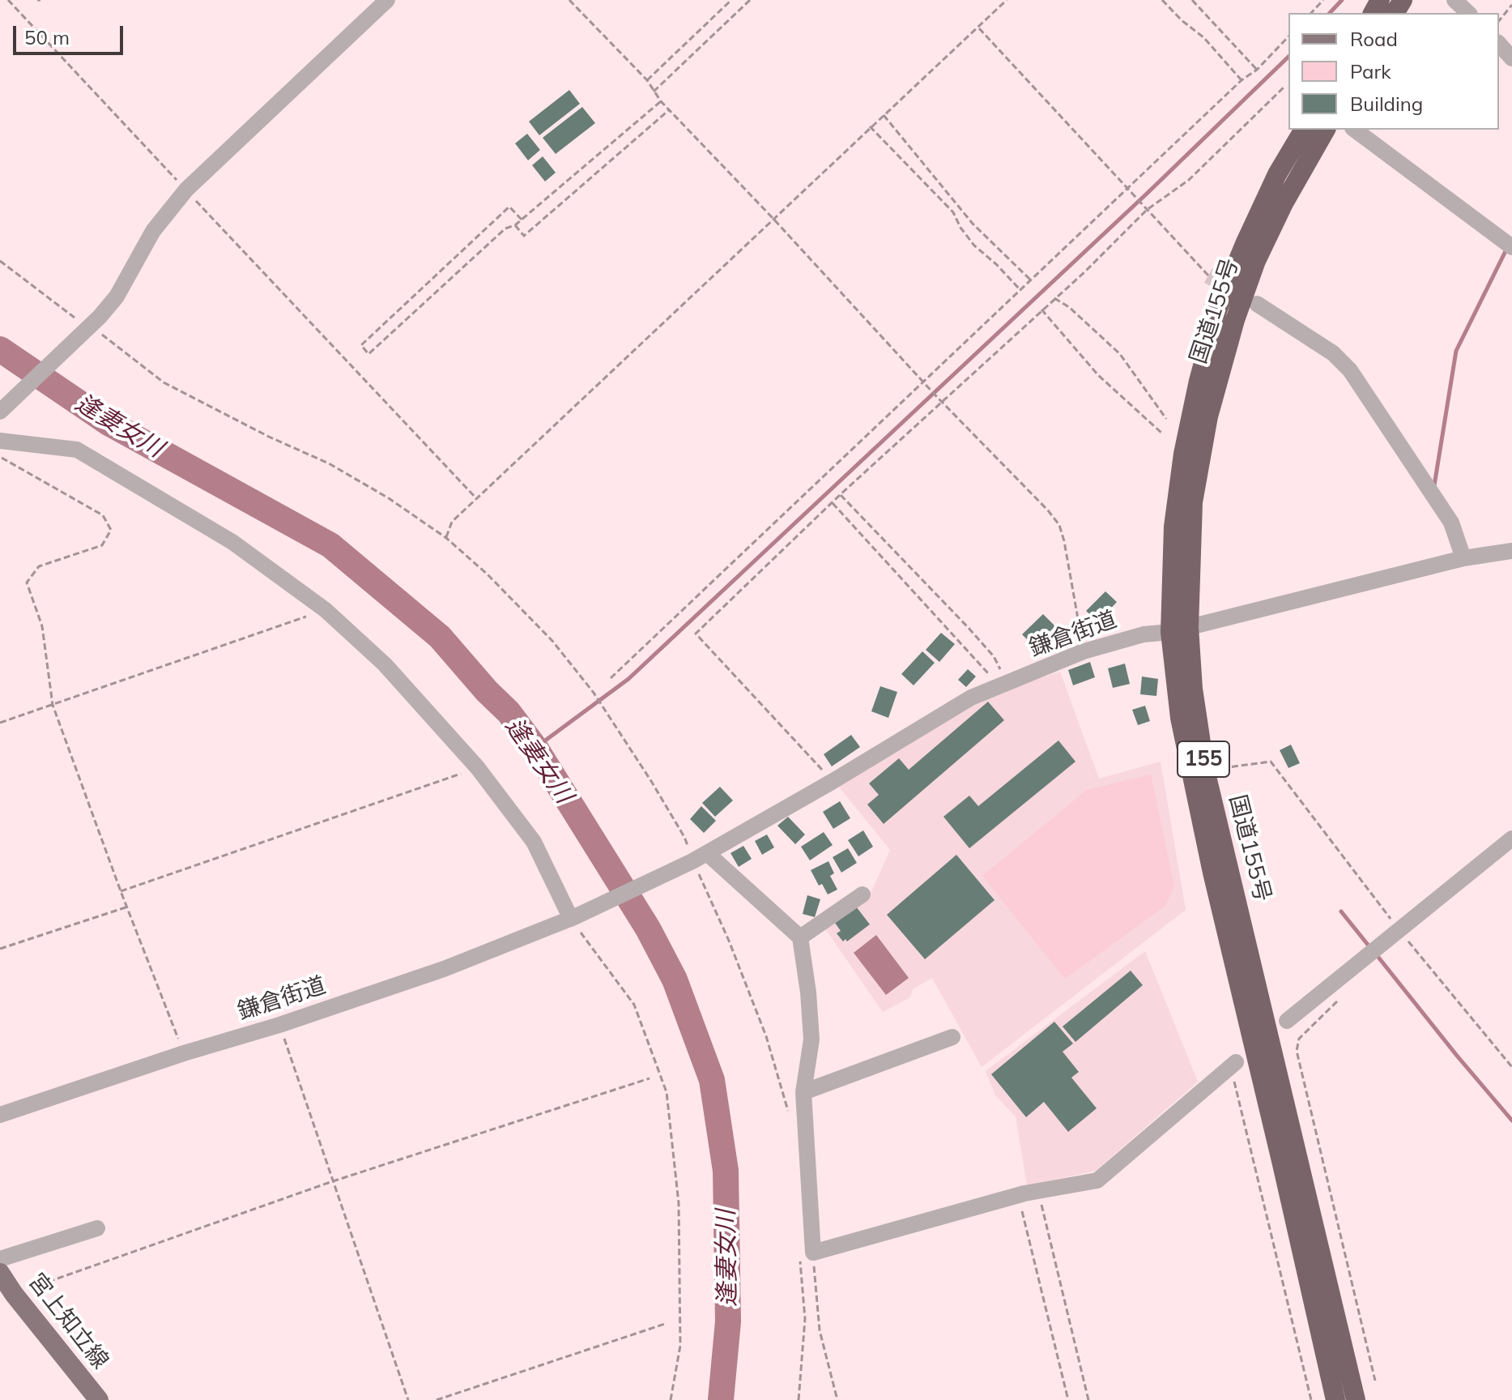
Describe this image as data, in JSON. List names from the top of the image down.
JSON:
{
  "streets": {
    "highway": ["国道155号", "155"],
    "main road": ["宮上知立線"],
    "street": ["鎌倉街道"]
  },
  "crossings": [
    ["国道155号", "鎌倉街道"]
  ],
  "water": ["逢妻女川"],
  "legend": ["Road", "Park", "Building"],
  "scale_bar": "50 m"
}
